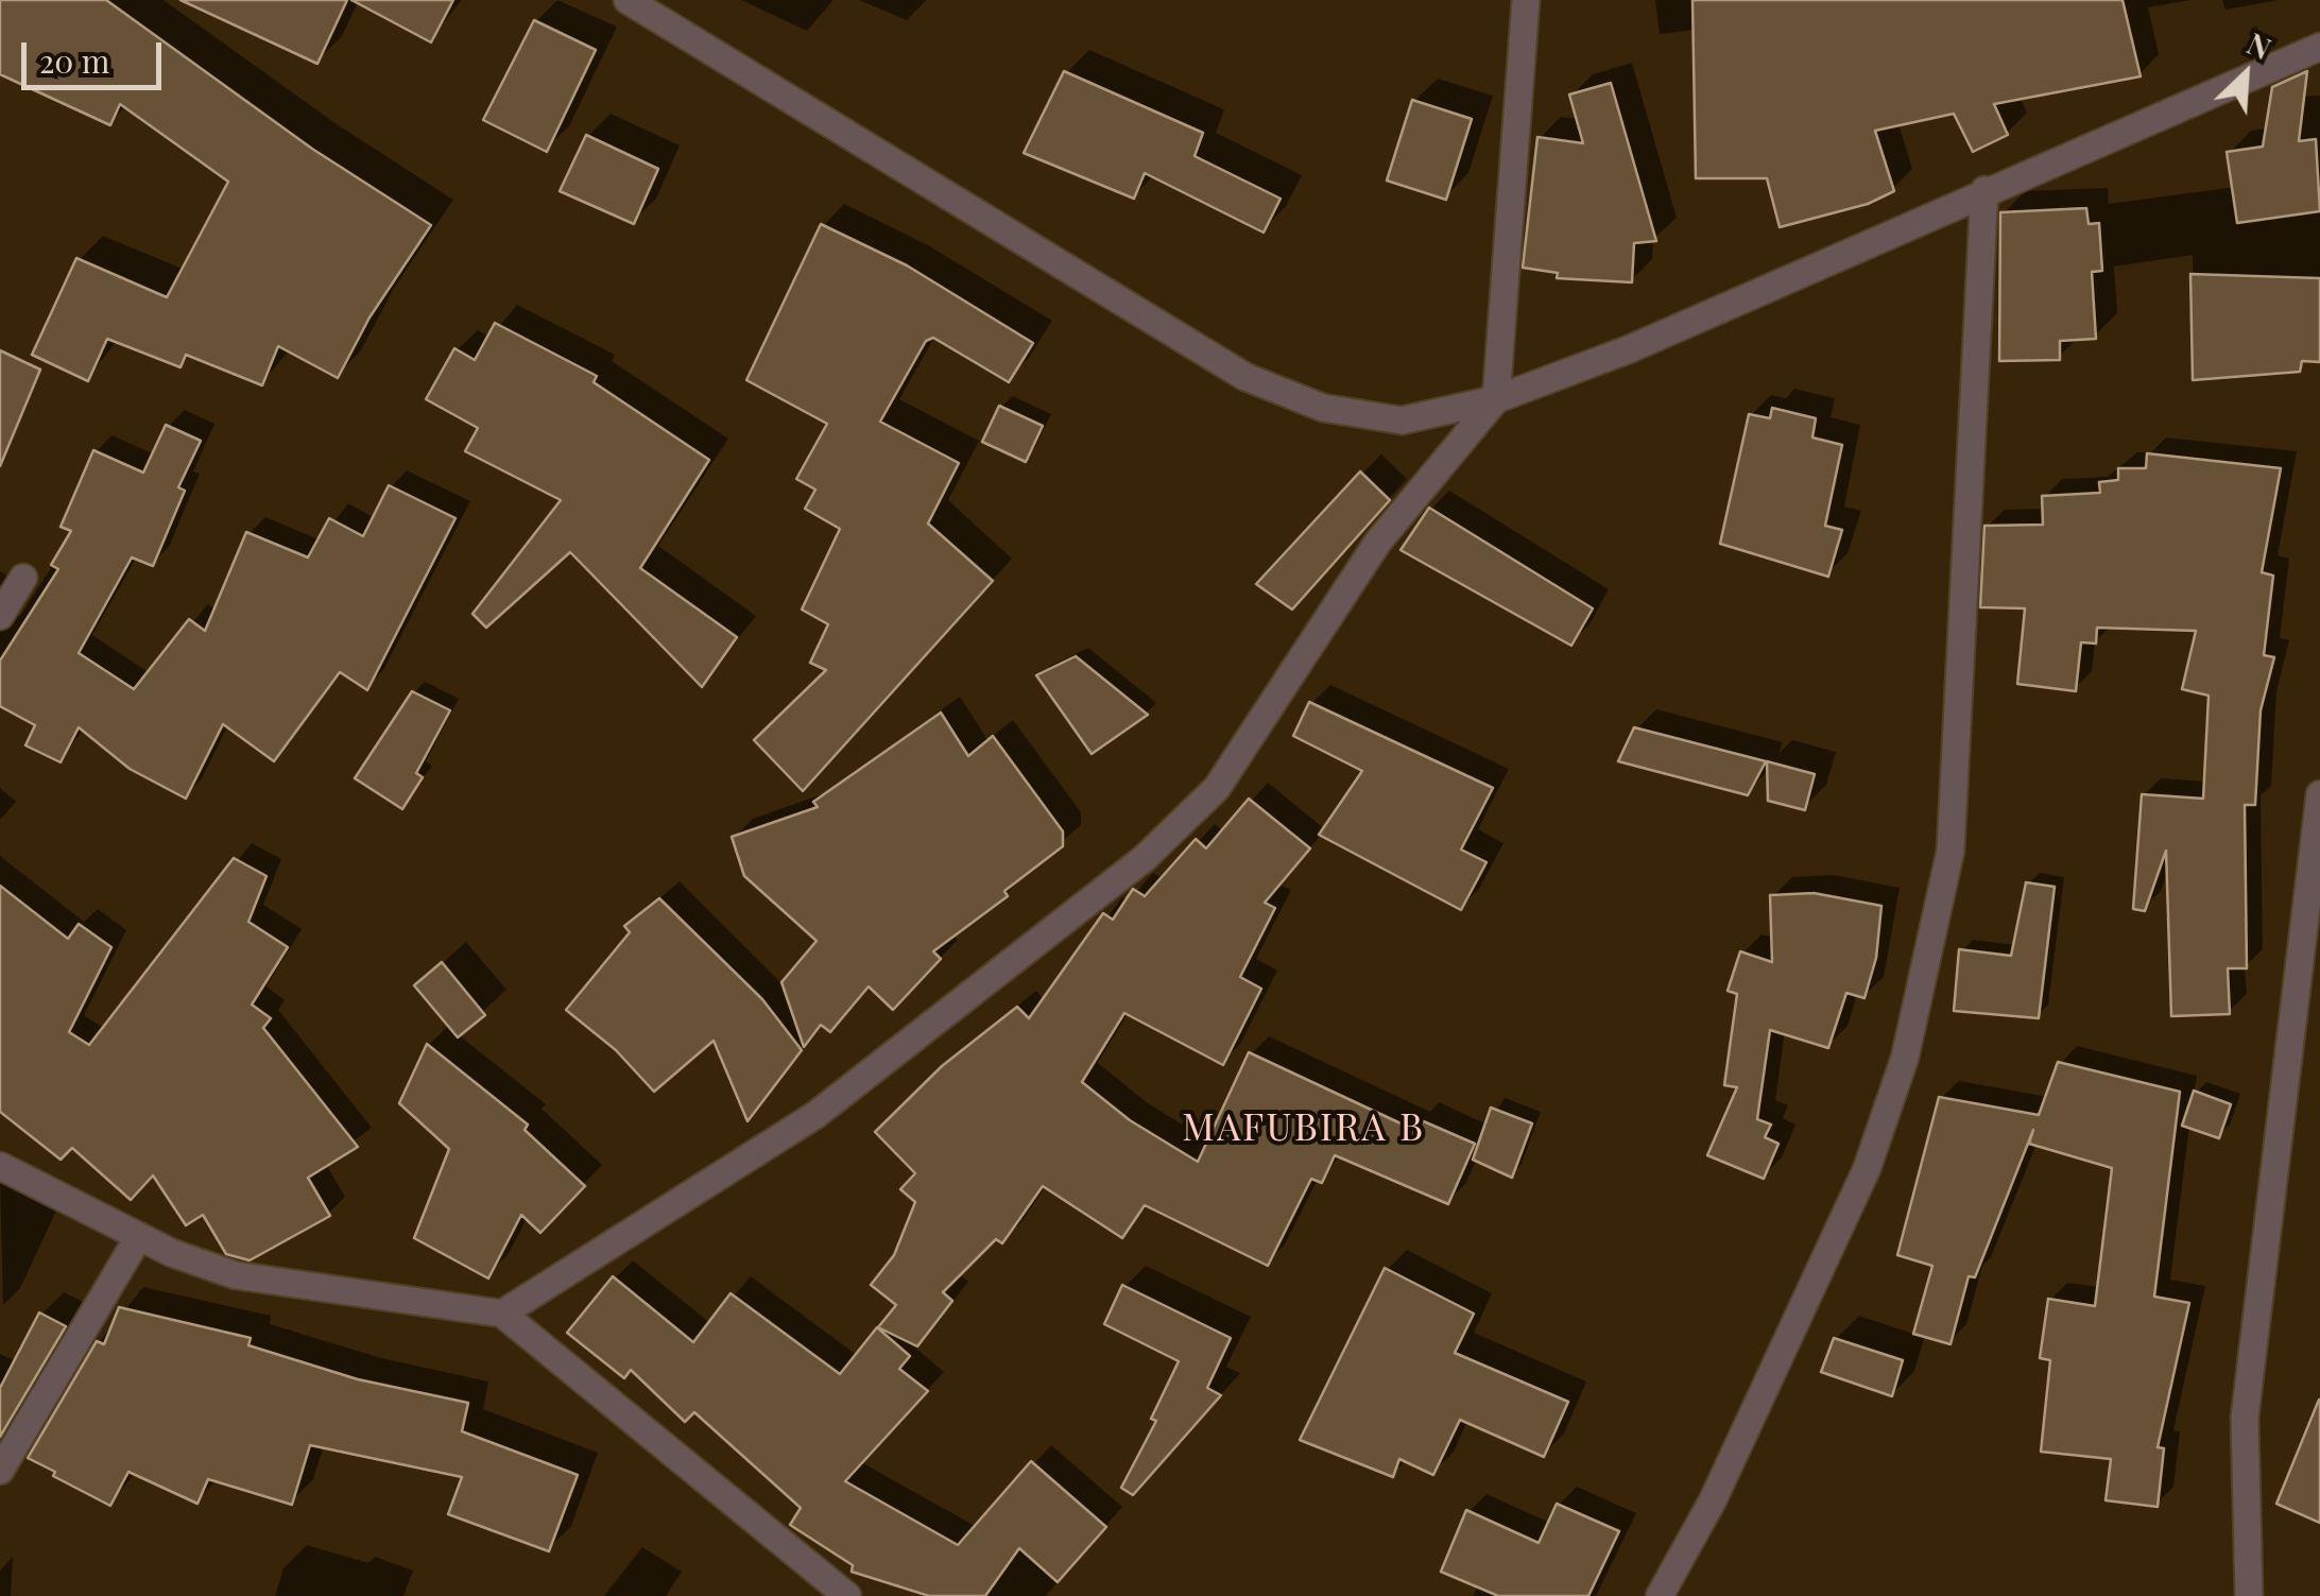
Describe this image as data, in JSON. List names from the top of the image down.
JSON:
{
  "districts": ["MAFUBIRA B"],
  "scale_bar": "20 m",
  "north": "top right"
}
